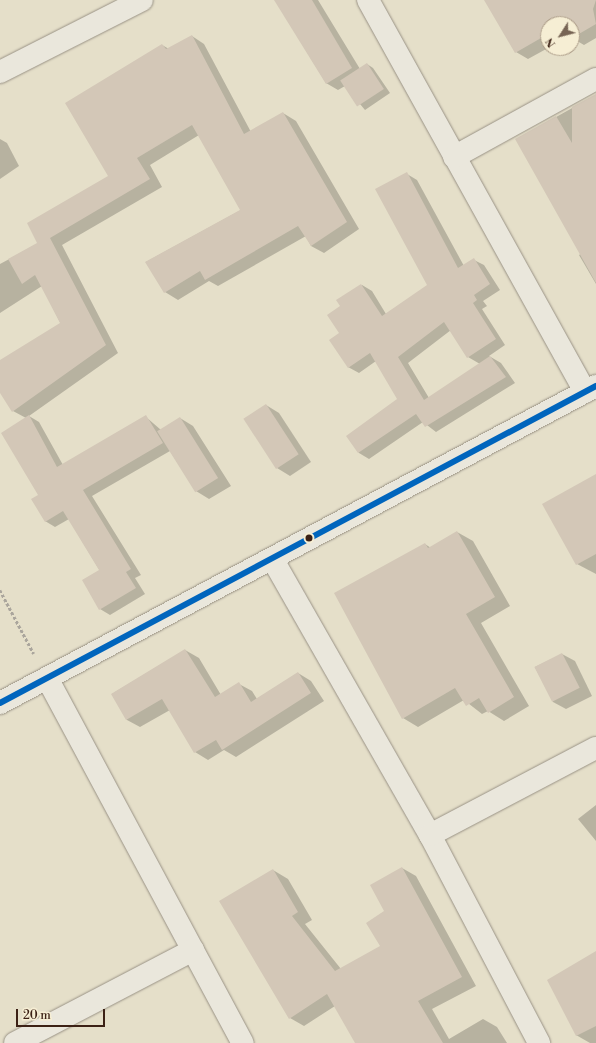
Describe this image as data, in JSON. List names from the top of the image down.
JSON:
{
  "scale_bar": "20 m",
  "north": "bottom left"
}
